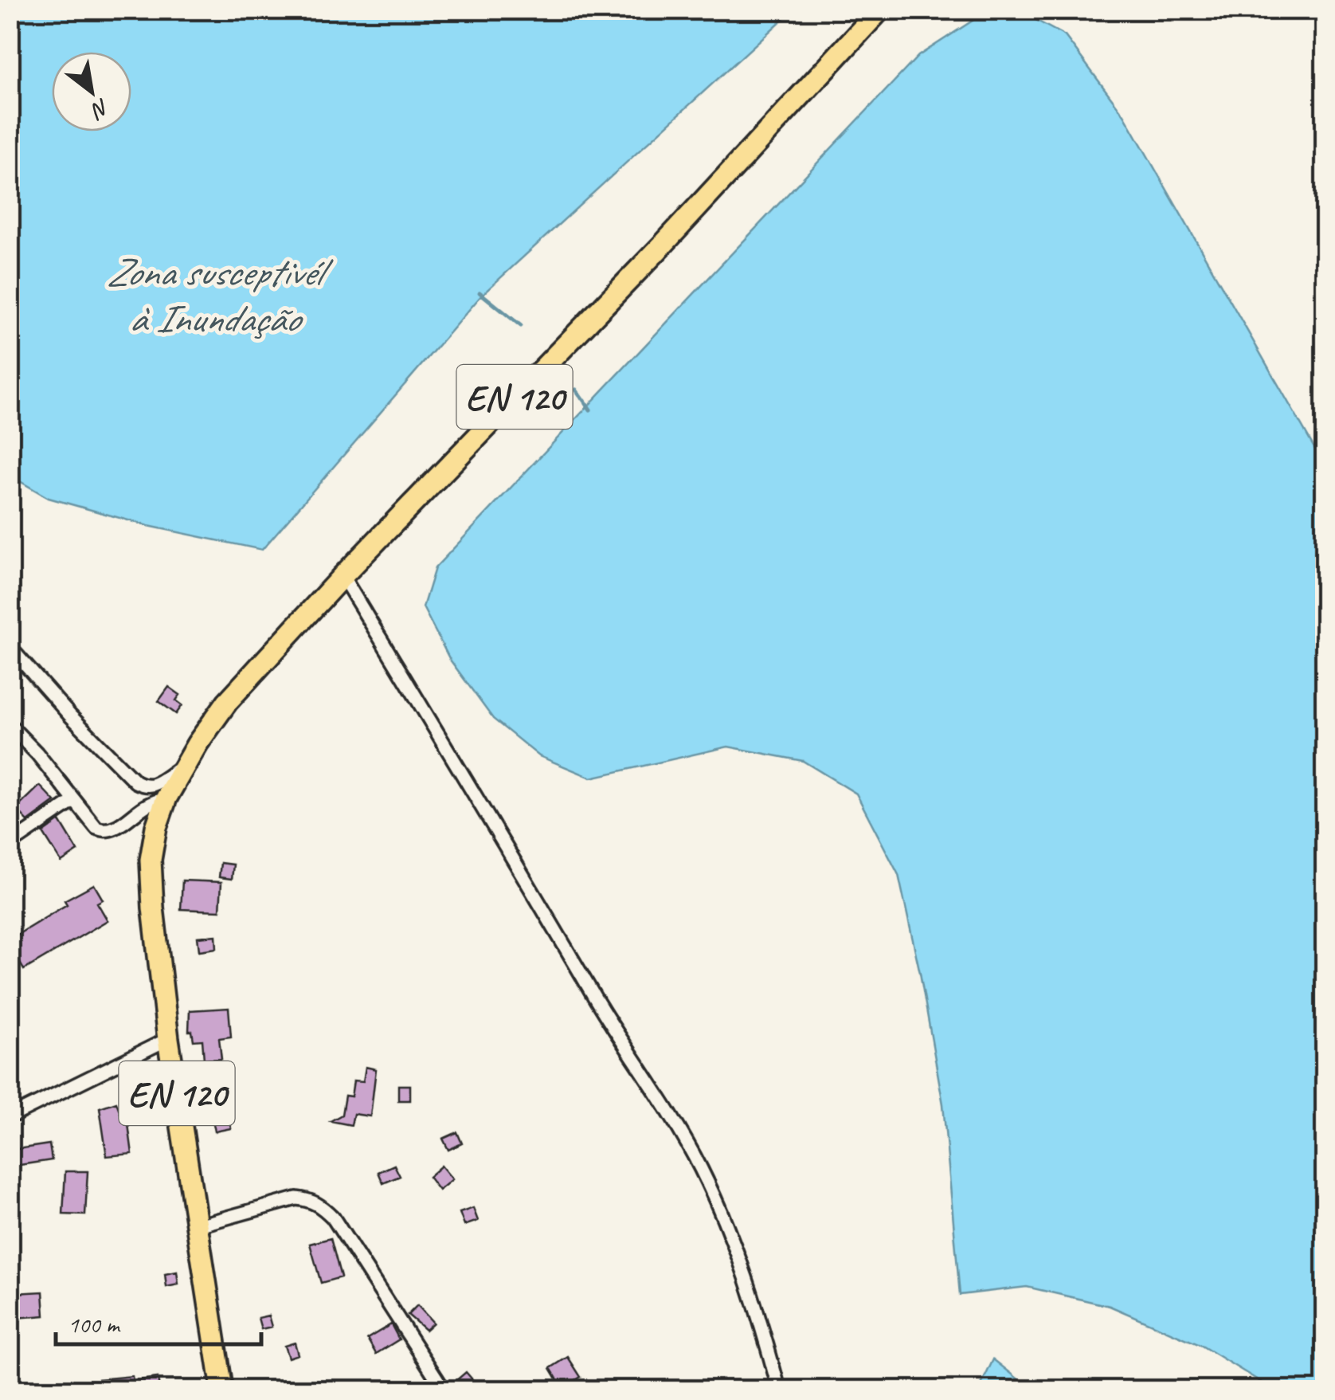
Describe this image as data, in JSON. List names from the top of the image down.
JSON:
{
  "streets": {
    "main road": ["EN 120"]
  },
  "water": ["Zona susceptivél à Inundação"],
  "scale_bar": "100 m",
  "north": "bottom right"
}
